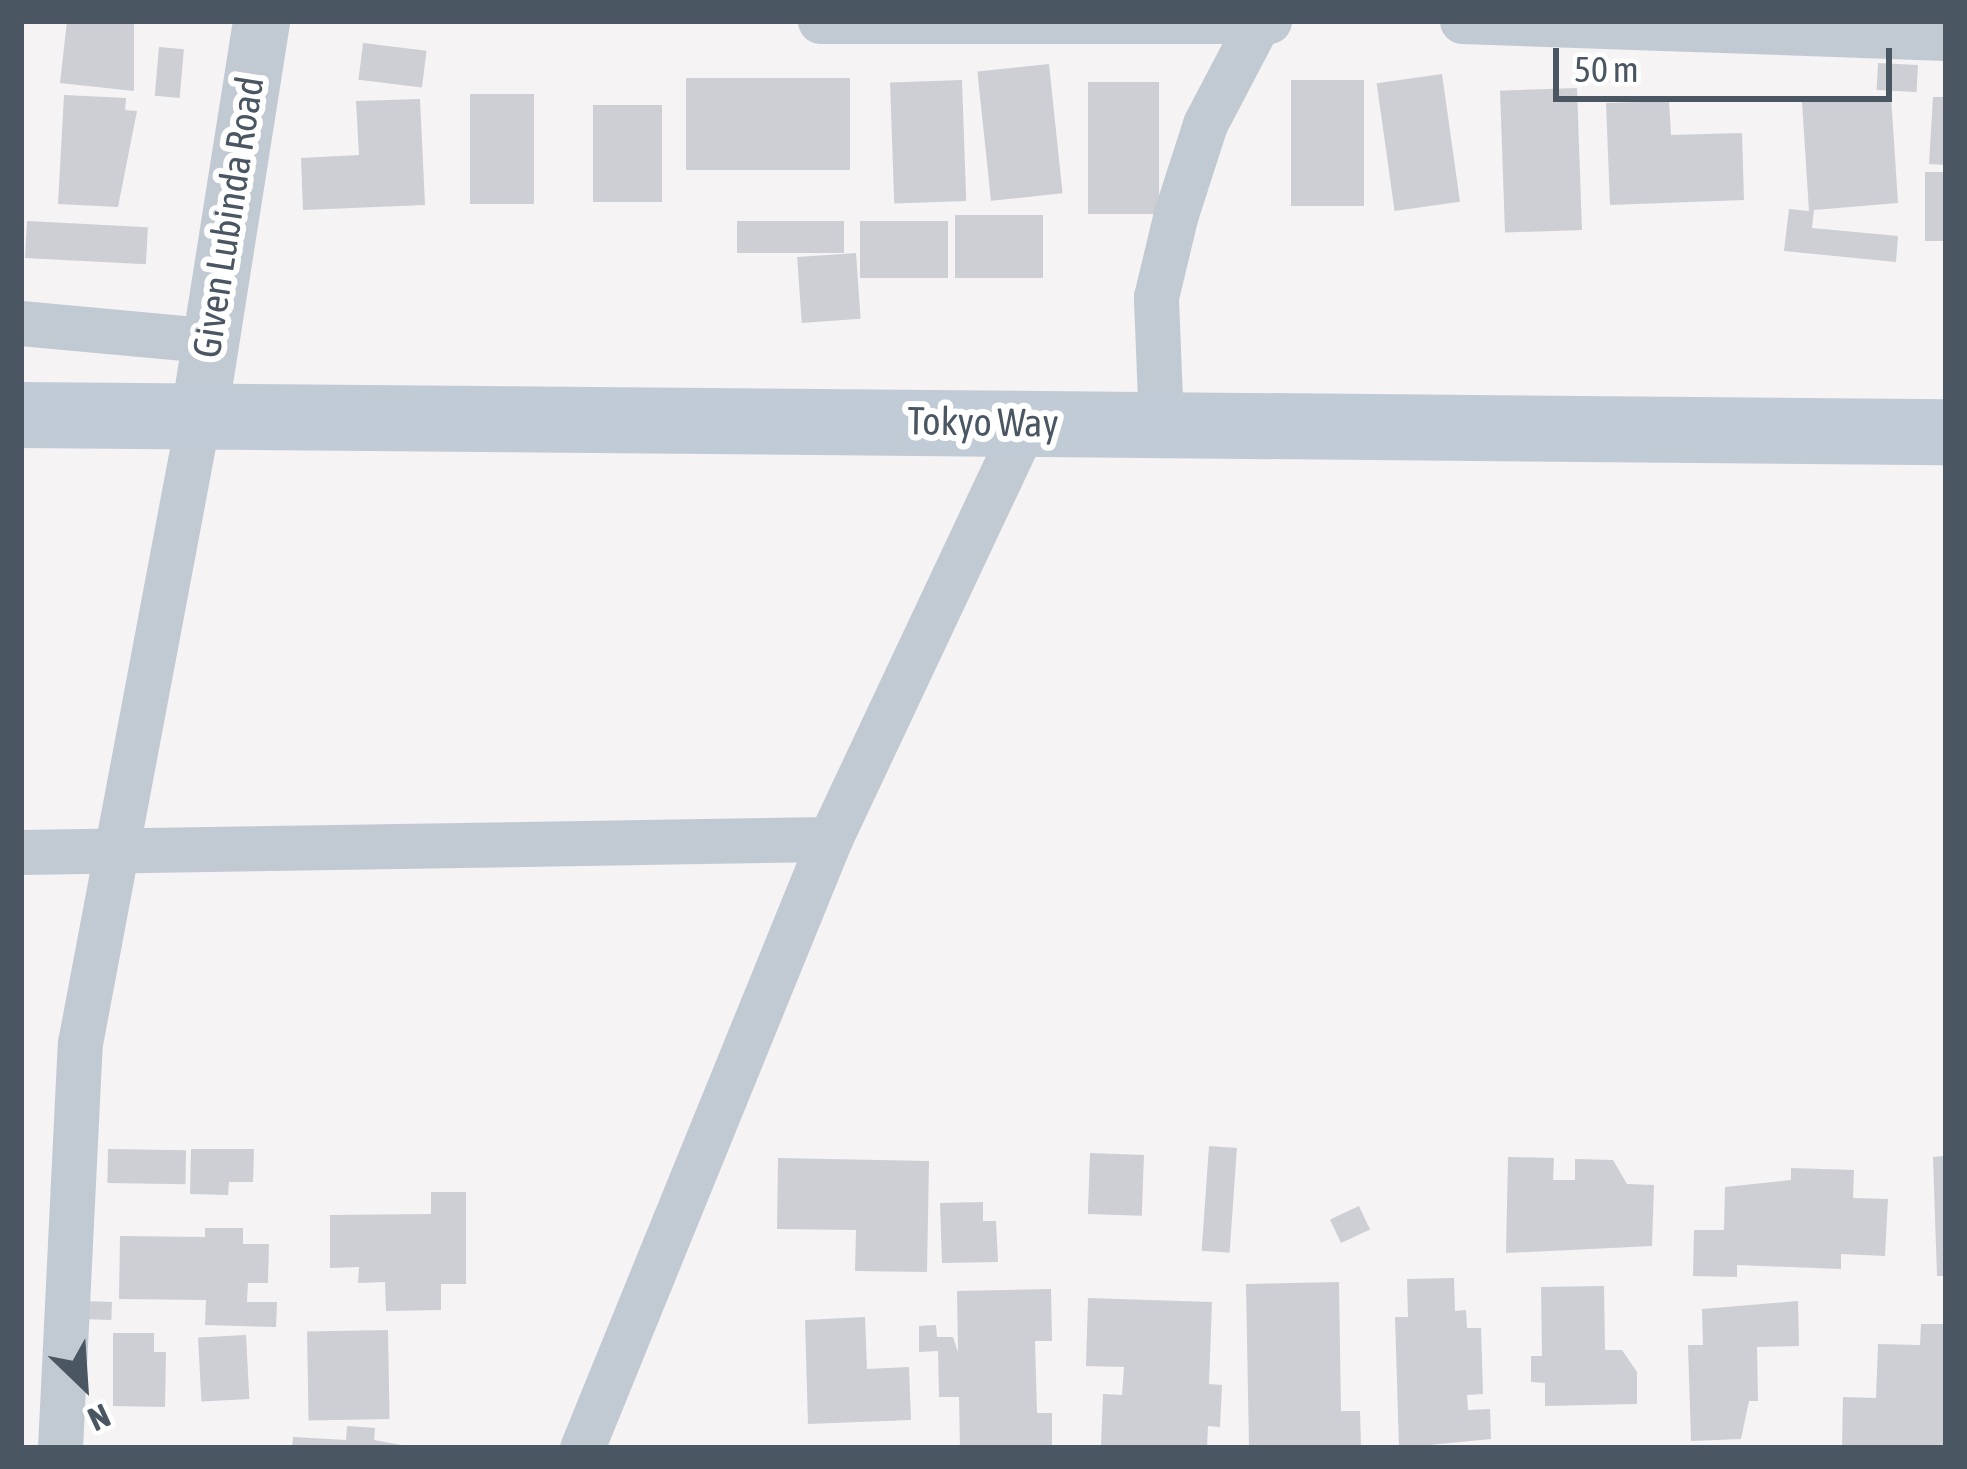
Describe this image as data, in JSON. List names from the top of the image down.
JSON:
{
  "streets": {
    "main road": ["Tokyo Way"],
    "street": ["Given Lubinda Road"]
  },
  "crossings": [
    ["Given Lubinda Road", "Tokyo Way"]
  ],
  "scale_bar": "50 m",
  "north": "bottom right"
}
